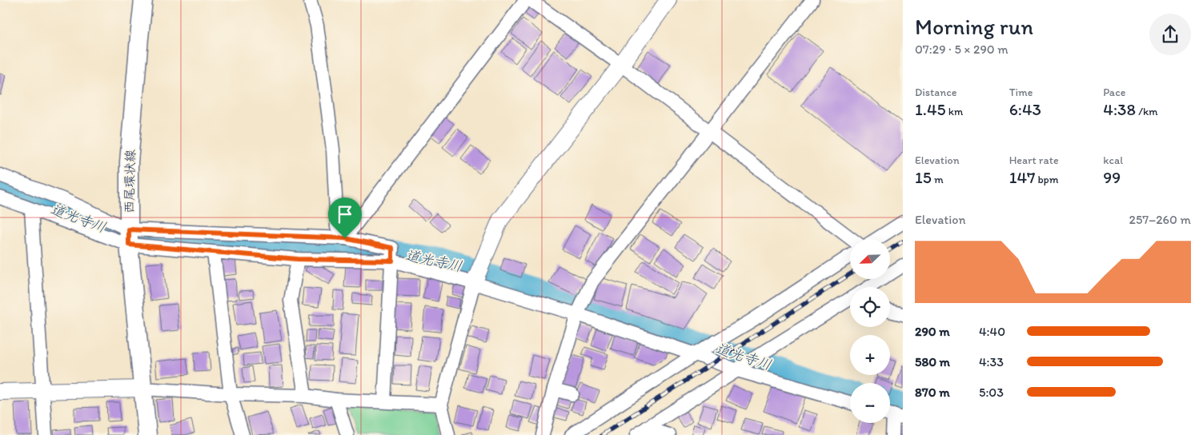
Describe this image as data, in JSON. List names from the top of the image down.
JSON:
{
  "streets": {
    "main road": ["西尾環状線"]
  },
  "water": ["道光寺川"],
  "north": "bottom left",
  "page": {
    "heading": ["Morning run", "07:29 · 5 × 290 m"],
    "stats": [
      ["Distance", "1.45 km"],
      ["Time", "6:43"],
      ["Pace", "4:38 /km"],
      ["Elevation", "15 m"],
      ["Heart rate", "147 bpm"],
      ["kcal", "99"]
    ],
    "chart": ["Elevation", "257–260 m"],
    "map_buttons": ["+", "−"],
    "list": [
      {
        "name": "290 m",
        "note": "4:40"
      },
      {
        "name": "580 m",
        "note": "4:33"
      },
      {
        "name": "870 m",
        "note": "5:03"
      }
    ]
  }
}
